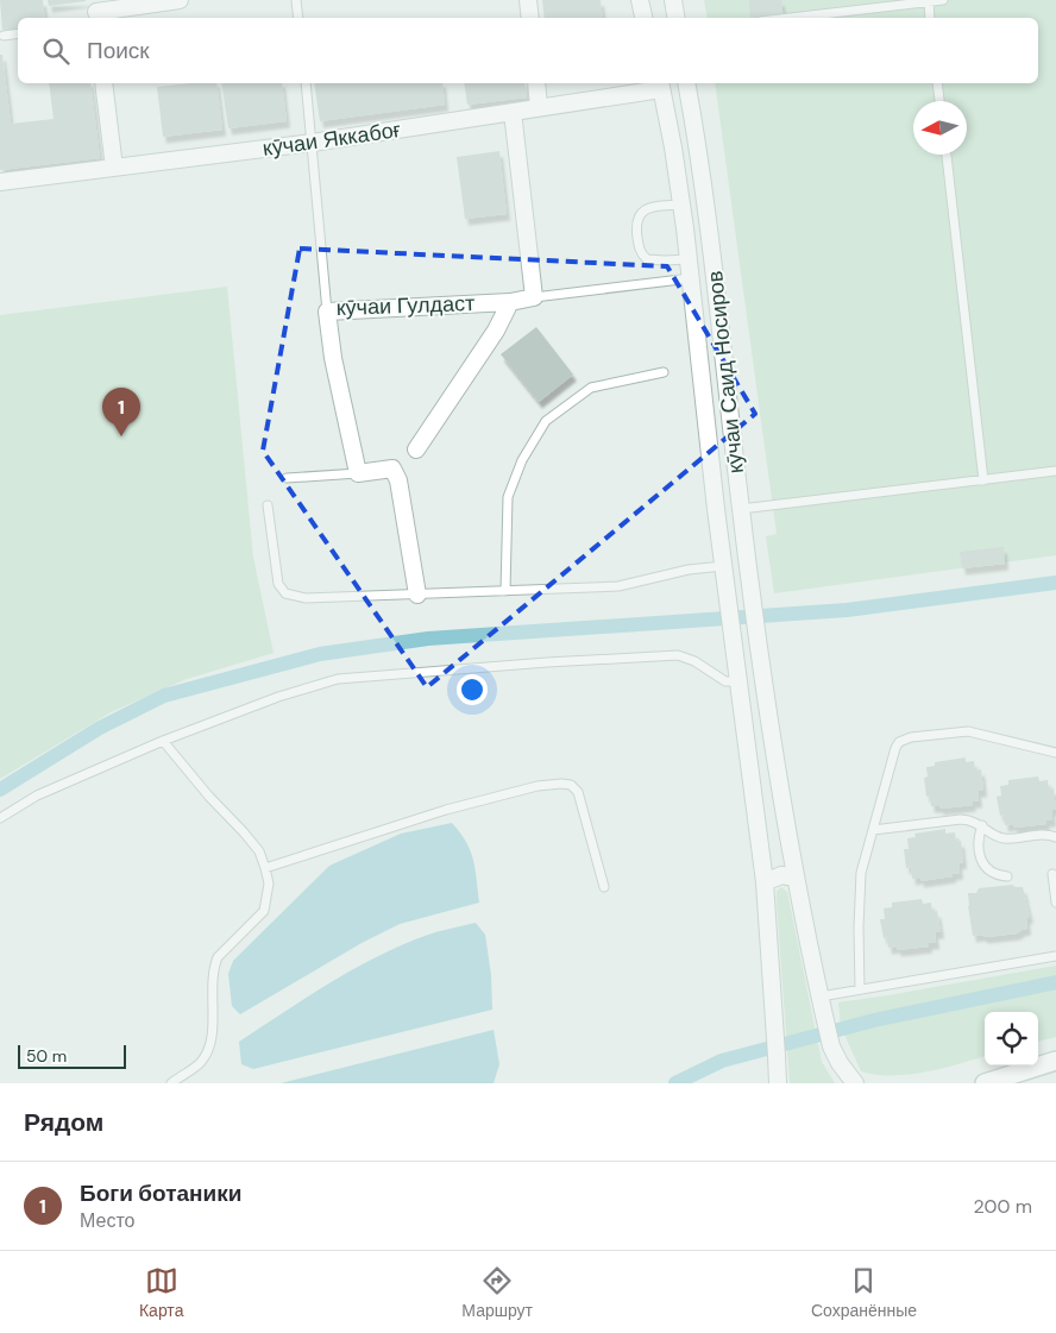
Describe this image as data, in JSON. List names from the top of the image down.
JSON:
{
  "streets": {
    "street": ["кӯчаи Яккабоғ", "кӯчаи Гулдаст", "кӯчаи Саид Носиров"]
  },
  "crossings": [
    ["кӯчаи Яккабоғ", "кӯчаи Гулдаст"],
    ["кӯчаи Яккабоғ", "кӯчаи Саид Носиров"]
  ],
  "scale_bar": "50 m",
  "north": "left",
  "page": {
    "search": "Поиск",
    "pins": "1",
    "scale": "50 m",
    "heading": "Рядом",
    "list": [
      {
        "mark": "1",
        "name": "Боги ботаники",
        "note": "Место",
        "value": "200 m"
      }
    ],
    "nav": ["Карта", "Маршрут", "Сохранённые"]
  }
}
